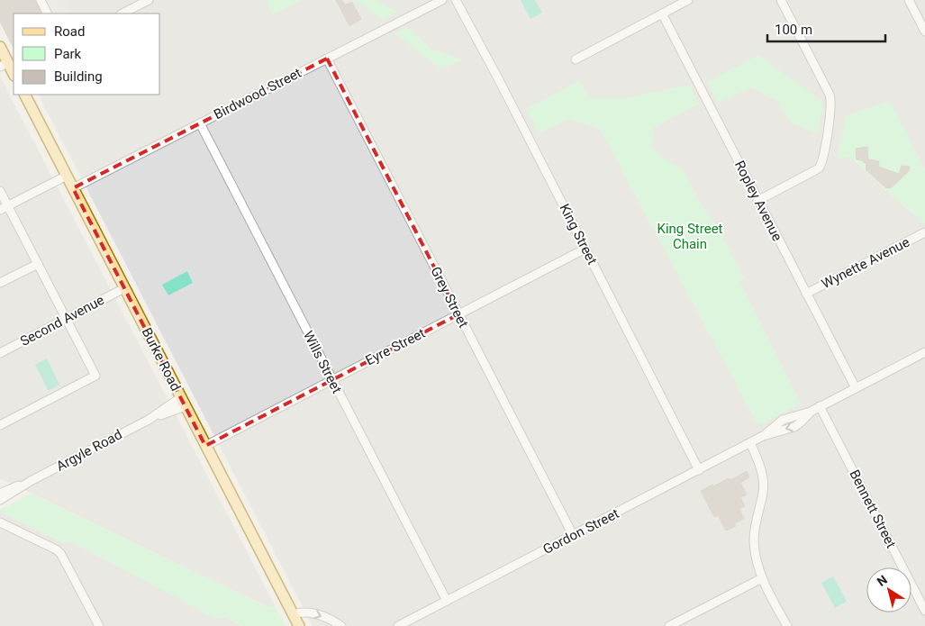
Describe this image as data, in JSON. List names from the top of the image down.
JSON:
{
  "streets": {
    "main road": ["Burke Road"],
    "street": [
      "Birdwood Street",
      "Ropley Avenue",
      "King Street",
      "Wynette Avenue",
      "Grey Street",
      "Second Avenue",
      "Eyre Street",
      "Wills Street",
      "Argyle Road",
      "Bennett Street",
      "Gordon Street"
    ]
  },
  "crossings": [
    ["Birdwood Street", "Grey Street"],
    ["Birdwood Street", "Burke Road"],
    ["Birdwood Street", "Wills Street"],
    ["Ropley Avenue", "Wynette Avenue"],
    ["Ropley Avenue", "Gordon Street"],
    ["King Street", "Eyre Street"],
    ["King Street", "Gordon Street"],
    ["Grey Street", "Eyre Street"],
    ["Grey Street", "Gordon Street"],
    ["Second Avenue", "Burke Road"],
    ["Eyre Street", "Burke Road"],
    ["Eyre Street", "Wills Street"],
    ["Burke Road", "Argyle Road"],
    ["Wills Street", "Gordon Street"],
    ["Bennett Street", "Gordon Street"]
  ],
  "parks": ["King Street Chain"],
  "legend": ["Road", "Park", "Building"],
  "scale_bar": "100 m",
  "north": "top left"
}
